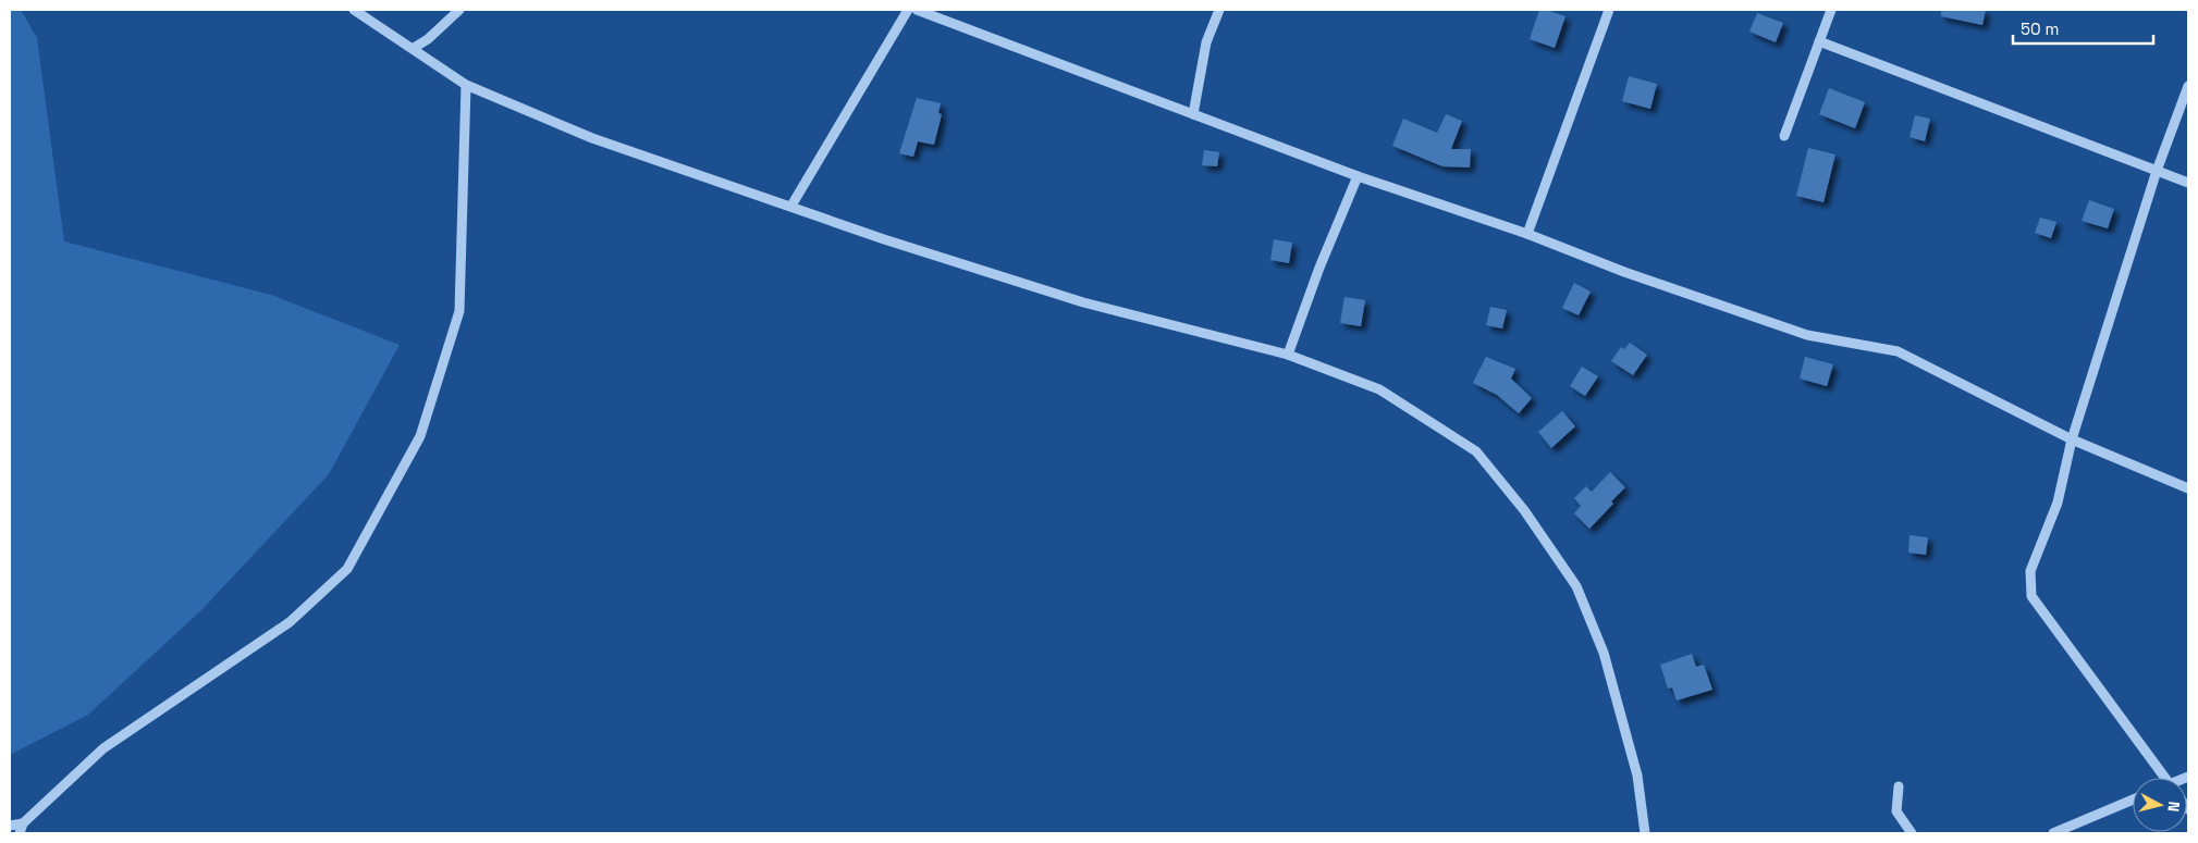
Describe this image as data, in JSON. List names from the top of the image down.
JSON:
{
  "scale_bar": "50 m",
  "north": "right"
}
